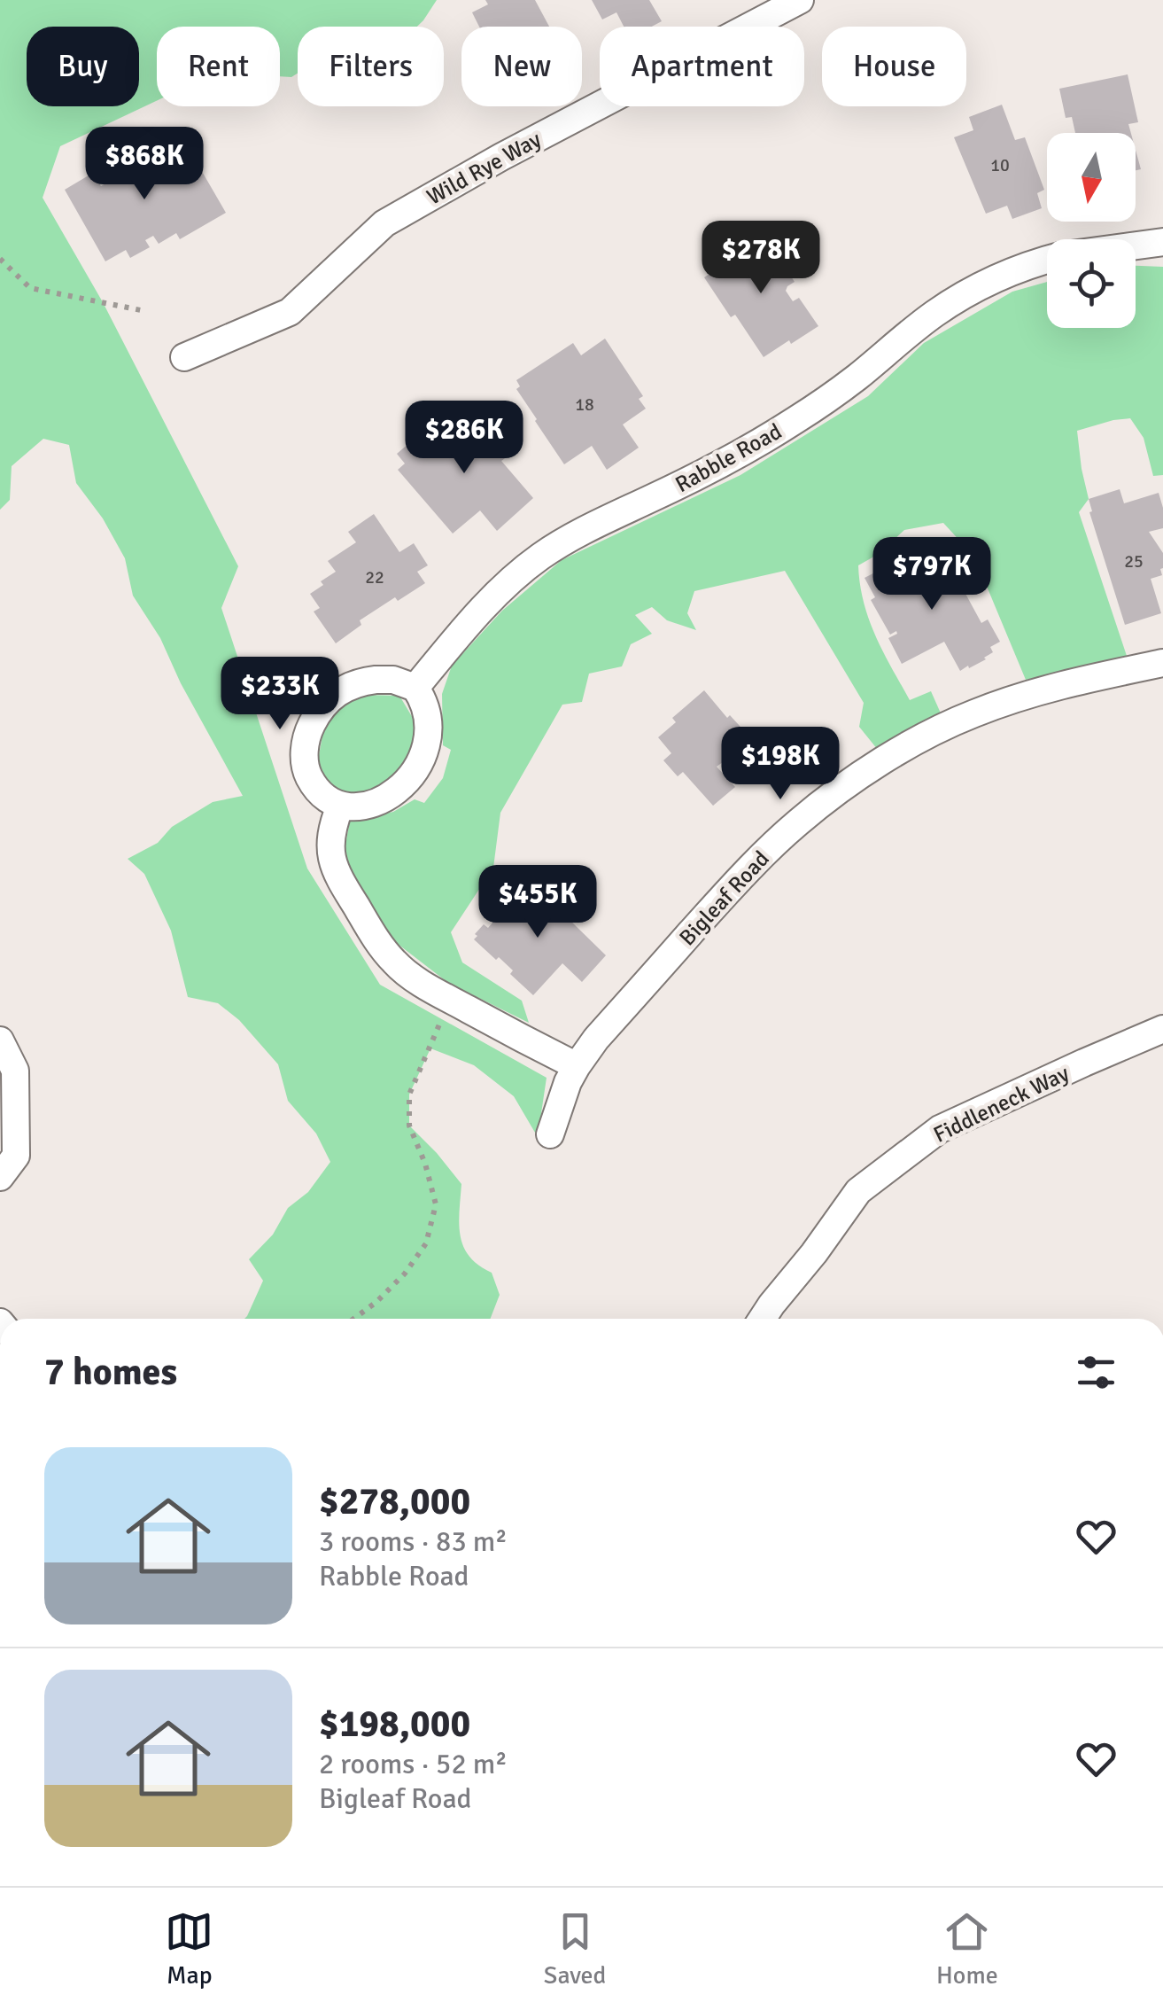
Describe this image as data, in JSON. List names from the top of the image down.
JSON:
{
  "streets": {
    "street": [
      "Wild Rye Way",
      "Rabble Road",
      "Bigleaf Road",
      "Fiddleneck Way"
    ]
  },
  "house_numbers": [
    "10",
    "18",
    "25",
    "22"
  ],
  "north": "bottom",
  "page": {
    "chip": [
      "Buy",
      "Rent",
      "Filters",
      "New",
      "Apartment",
      "House"
    ],
    "price": [
      "$868K",
      "$278K",
      "$286K",
      "$797K",
      "$233K",
      "$198K",
      "$455K"
    ],
    "heading": "7 homes",
    "list": [
      {
        "name": "$278,000",
        "note": "3 rooms · 83 m² · Rabble Road"
      },
      {
        "name": "$198,000",
        "note": "2 rooms · 52 m² · Bigleaf Road"
      }
    ],
    "tabs": ["Map", "Saved", "Home"]
  }
}
